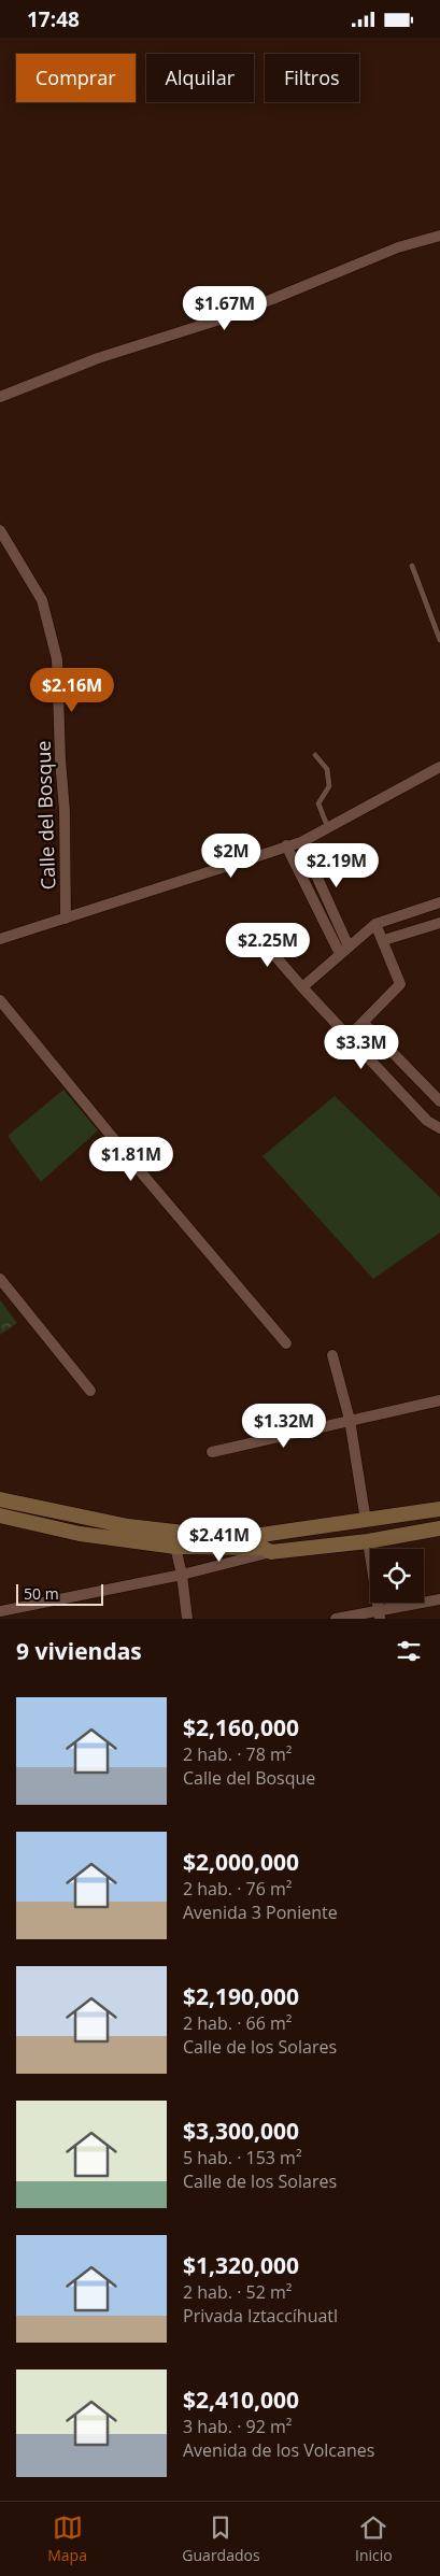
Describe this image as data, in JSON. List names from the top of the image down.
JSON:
{
  "streets": {
    "street": ["Calle del Bosque"]
  },
  "scale_bar": "50 m",
  "page": {
    "status": "17:48",
    "chip": ["Comprar", "Alquilar", "Filtros"],
    "price": [
      "$1.67M",
      "$2.16M",
      "$2M",
      "$2.19M",
      "$2.25M",
      "$3.3M",
      "$1.81M",
      "$1.32M",
      "$2.41M"
    ],
    "scale": "50 m",
    "heading": "9 viviendas",
    "list": [
      {
        "name": "$2,160,000",
        "note": "2 hab. · 78 m² · Calle del Bosque"
      },
      {
        "name": "$2,000,000",
        "note": "2 hab. · 76 m² · Avenida 3 Poniente"
      },
      {
        "name": "$2,190,000",
        "note": "2 hab. · 66 m² · Calle de los Solares"
      },
      {
        "name": "$3,300,000",
        "note": "5 hab. · 153 m² · Calle de los Solares"
      },
      {
        "name": "$1,320,000",
        "note": "2 hab. · 52 m² · Privada Iztaccíhuatl"
      },
      {
        "name": "$2,410,000",
        "note": "3 hab. · 92 m² · Avenida de los Volcanes"
      }
    ],
    "tabs": ["Mapa", "Guardados", "Inicio"]
  }
}
